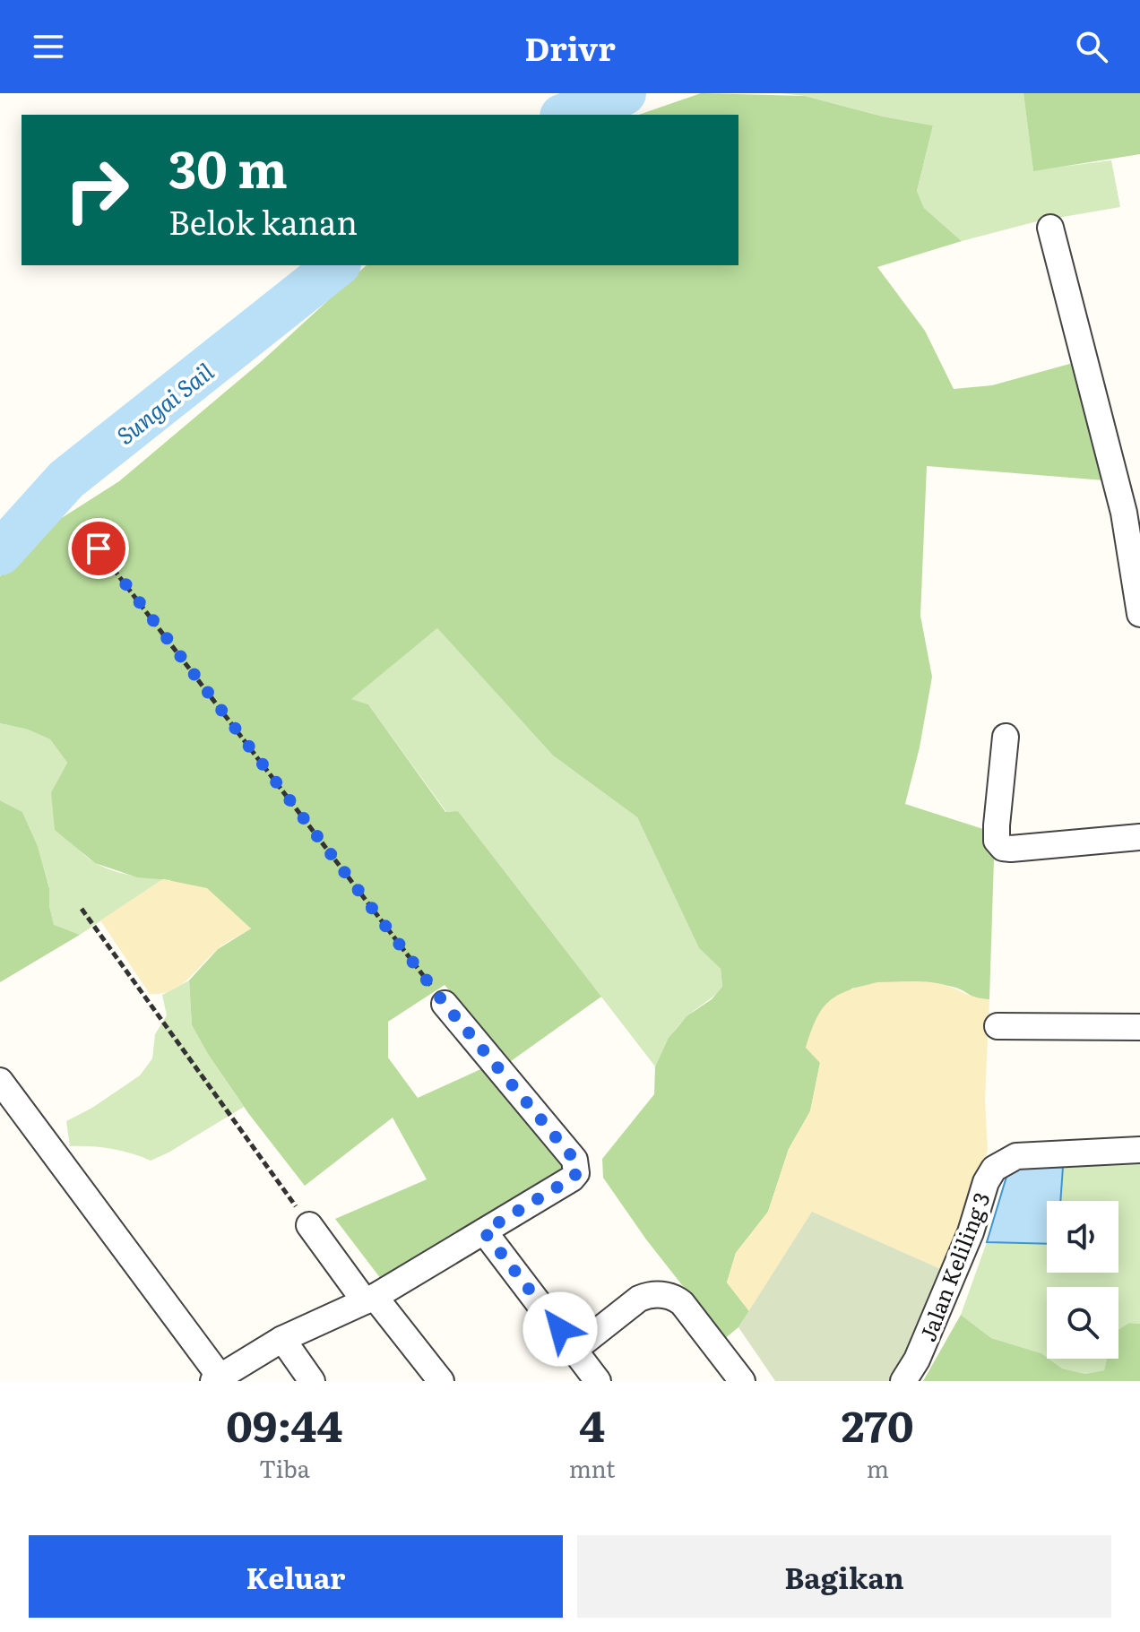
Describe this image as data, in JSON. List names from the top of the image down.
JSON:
{
  "streets": {
    "street": ["Jalan Keliling 3"]
  },
  "water": ["Sungai Sail"],
  "page": {
    "header": "Drivr",
    "turn": ["30 m", "Belok kanan"],
    "eta": [
      "09:44",
      "Tiba",
      "4",
      "mnt",
      "270",
      "m"
    ],
    "buttons": ["Keluar", "Bagikan"]
  }
}
